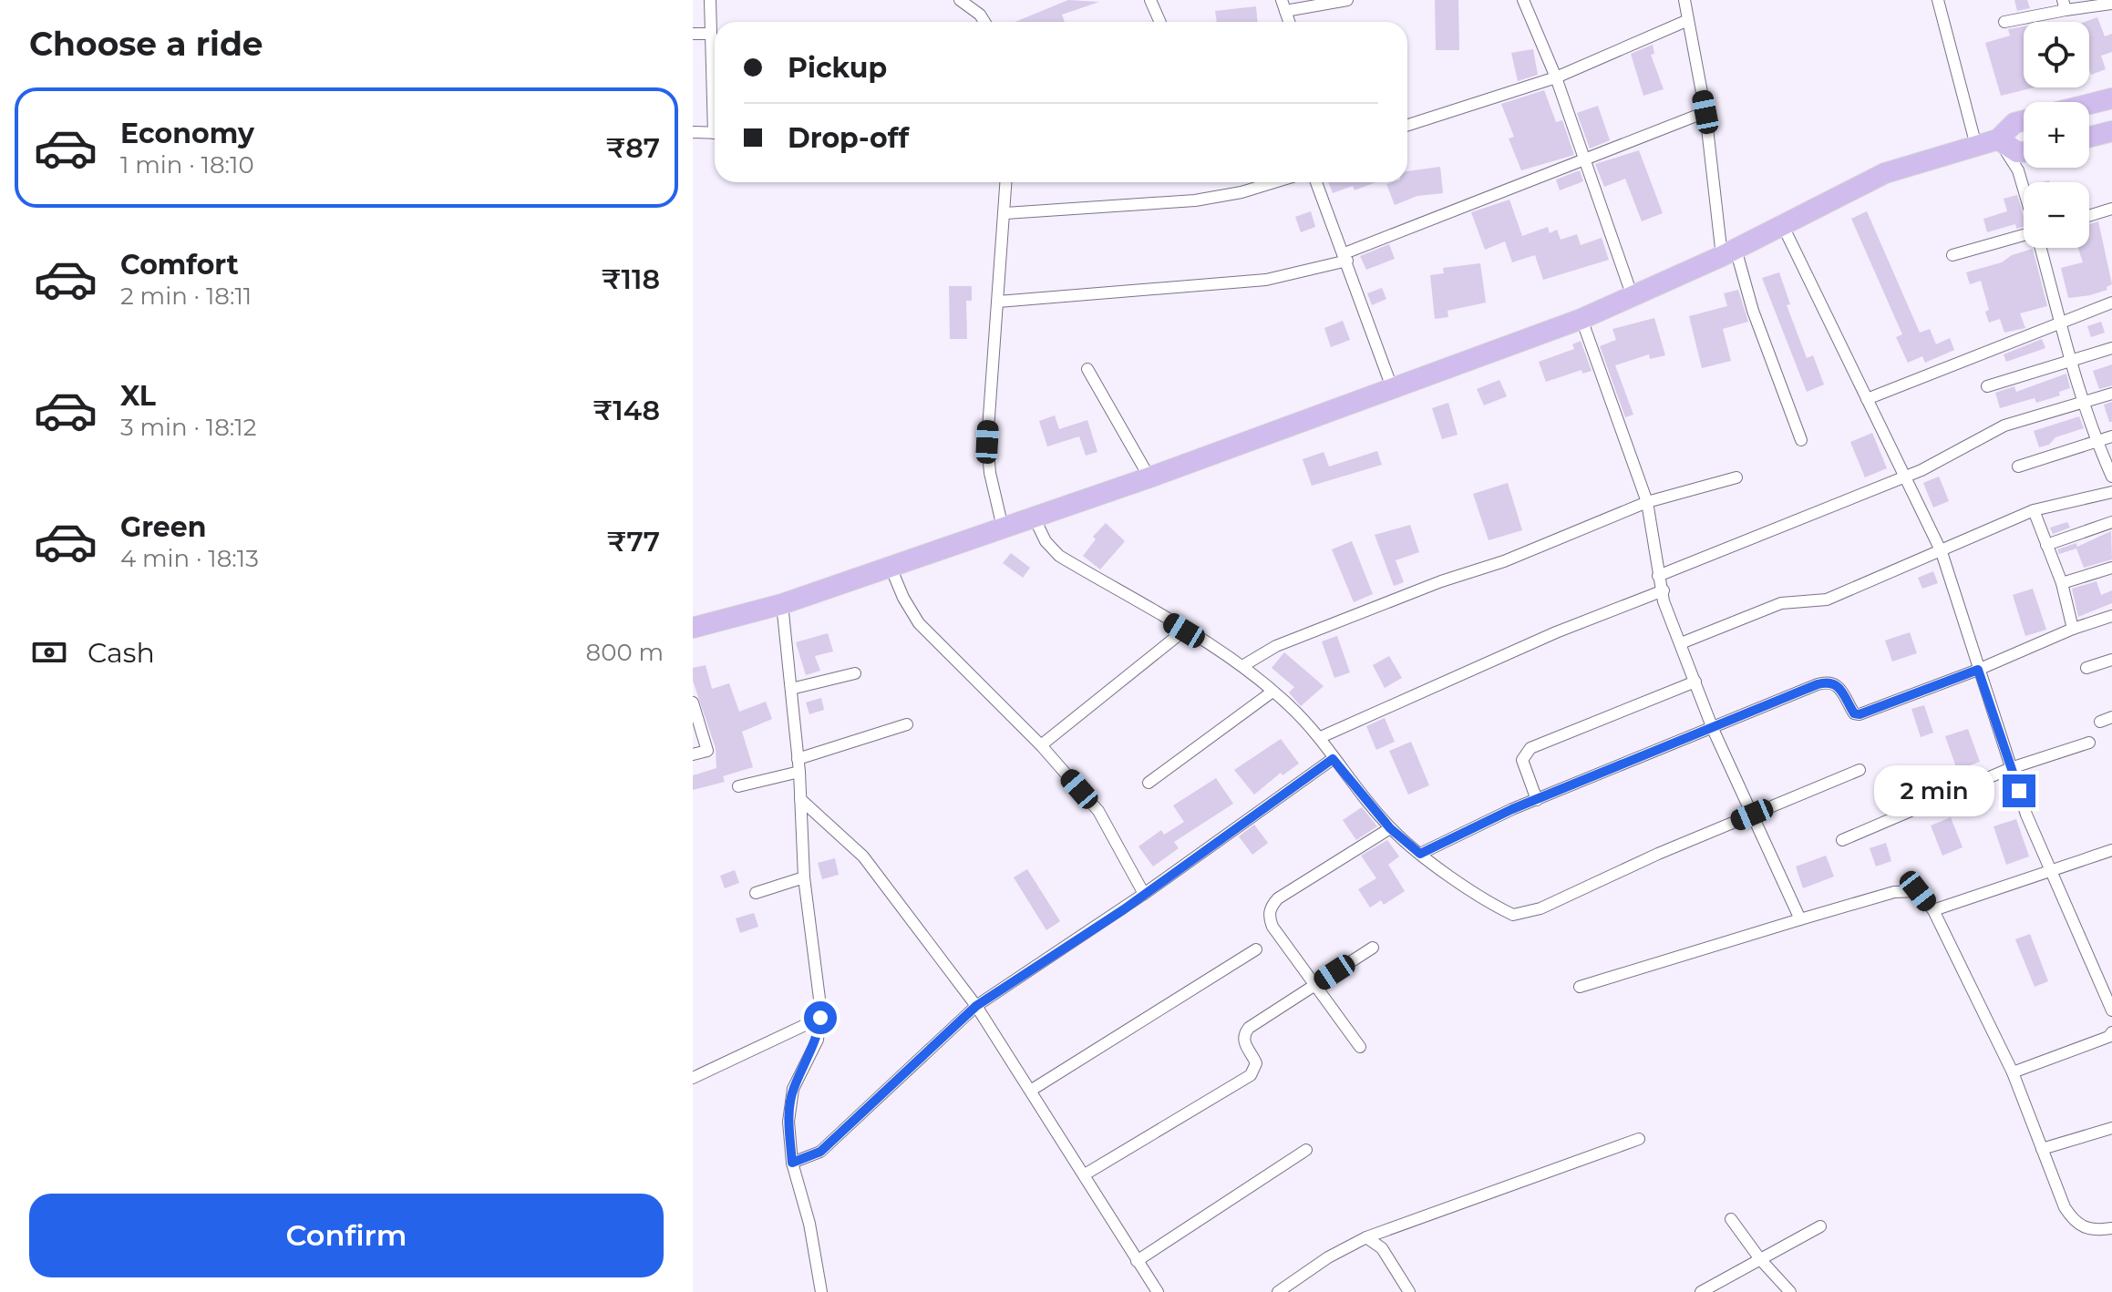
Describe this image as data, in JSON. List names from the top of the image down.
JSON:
{
  "page": {
    "heading": "Choose a ride",
    "map_buttons": ["+", "−"],
    "banner": ["Pickup", "Drop-off"],
    "list": [
      {
        "name": "Economy",
        "note": "1 min · 18:10",
        "value": "₹87"
      },
      {
        "name": "Comfort",
        "note": "2 min · 18:11",
        "value": "₹118"
      },
      {
        "name": "XL",
        "note": "3 min · 18:12",
        "value": "₹148"
      },
      {
        "name": "Green",
        "note": "4 min · 18:13",
        "value": "₹77"
      }
    ],
    "pay": ["Cash", "800 m"],
    "bubble": "2 min",
    "buttons": "Confirm"
  }
}
